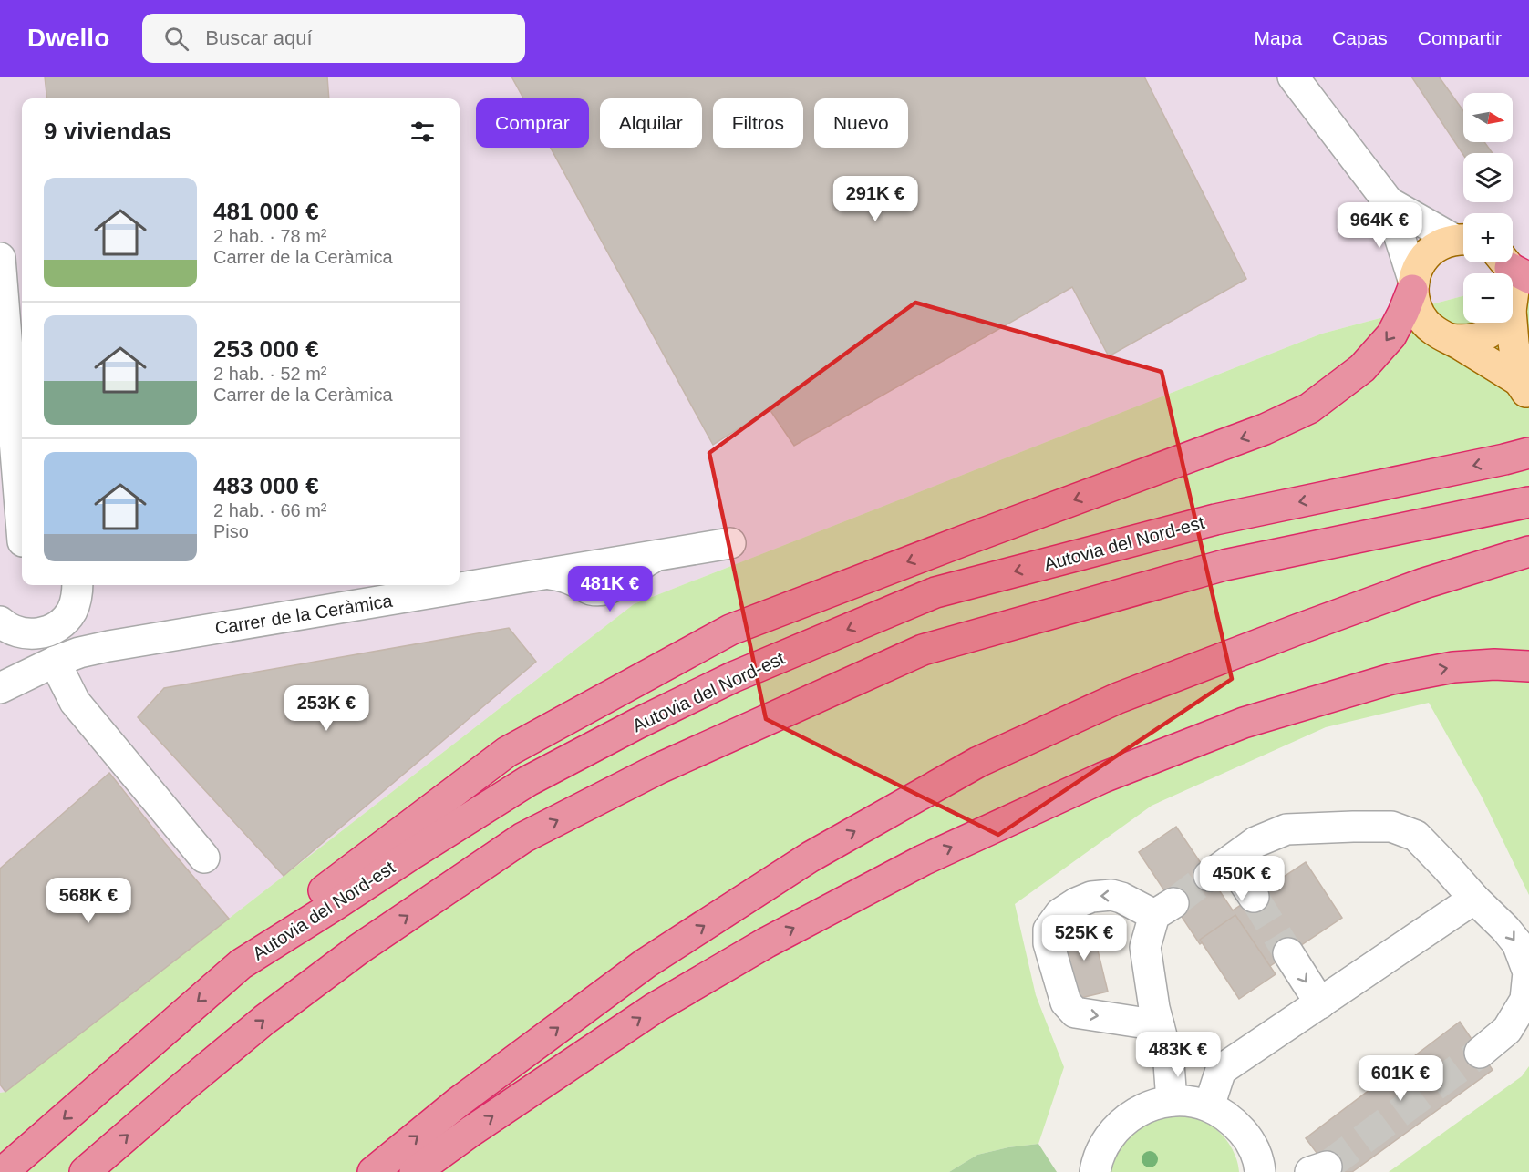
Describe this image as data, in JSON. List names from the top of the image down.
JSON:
{
  "streets": {
    "highway": ["Autovia del Nord-est"],
    "street": ["Carrer de la Ceràmica"]
  },
  "north": "right",
  "page": {
    "header": "Dwello",
    "search": "Buscar aquí",
    "nav": ["Mapa", "Capas", "Compartir"],
    "map_buttons": ["+", "−"],
    "chip": [
      "Comprar",
      "Alquilar",
      "Filtros",
      "Nuevo"
    ],
    "heading": "9 viviendas",
    "list": [
      {
        "name": "481 000 €",
        "note": "2 hab. · 78 m² · Carrer de la Ceràmica"
      },
      {
        "name": "253 000 €",
        "note": "2 hab. · 52 m² · Carrer de la Ceràmica"
      },
      {
        "name": "483 000 €",
        "note": "2 hab. · 66 m² · Piso"
      }
    ],
    "price": [
      "291K €",
      "964K €",
      "481K €",
      "253K €",
      "450K €",
      "568K €",
      "525K €",
      "483K €",
      "601K €"
    ]
  }
}
